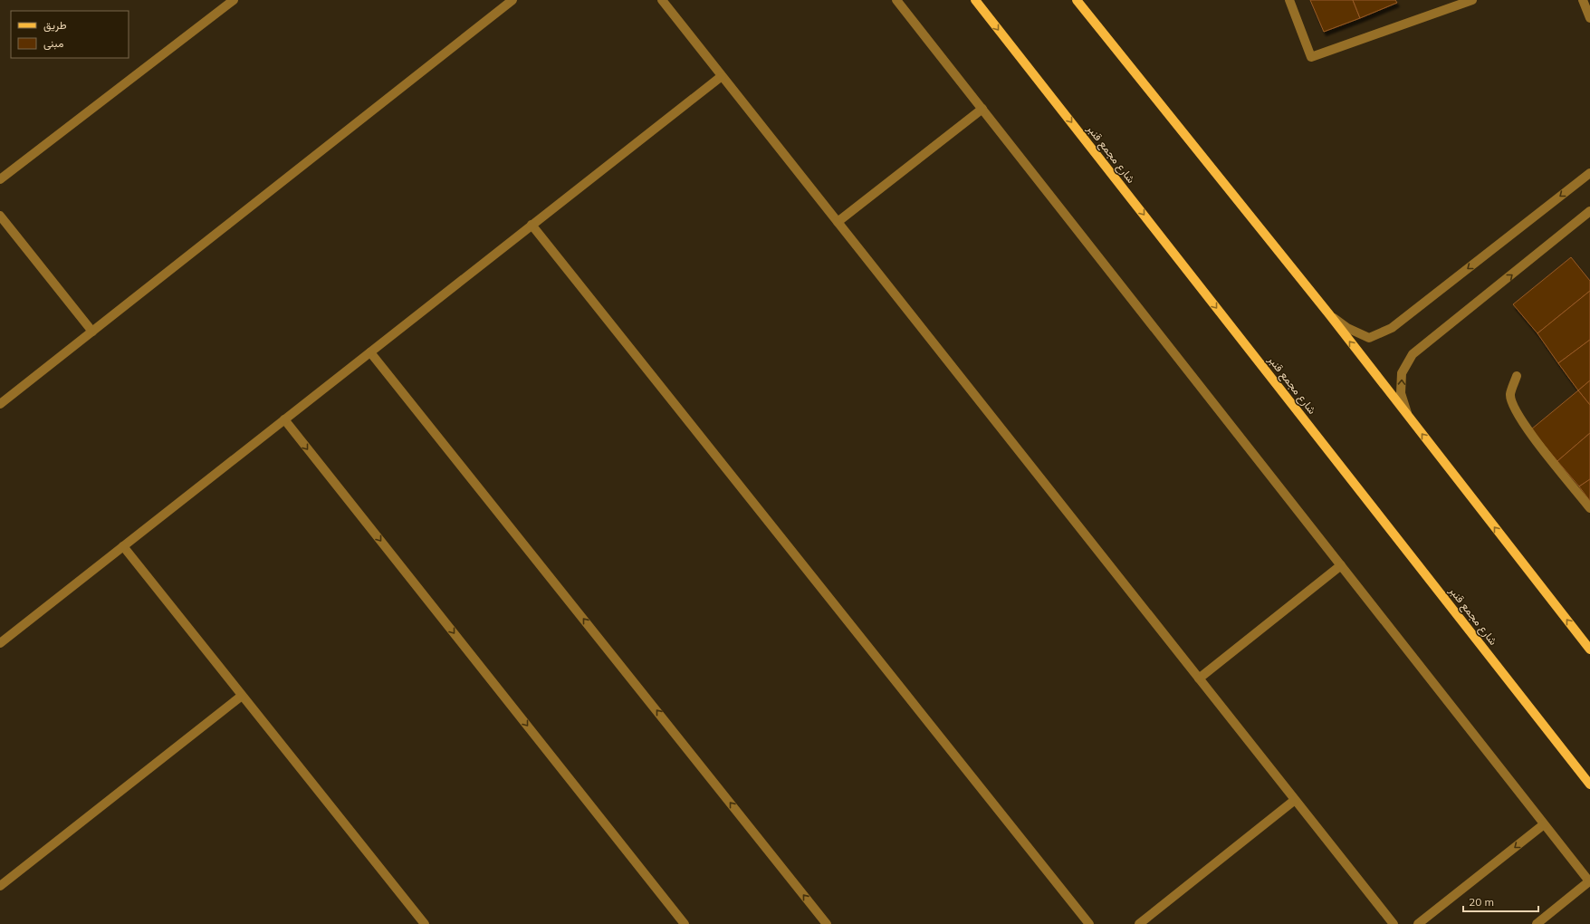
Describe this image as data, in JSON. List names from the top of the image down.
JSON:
{
  "streets": {
    "main road": ["شارع مجمع قنبر"]
  },
  "one_way": ["شارع مجمع قنبر"],
  "legend": ["طريق", "مبنى"],
  "scale_bar": "20 m"
}
